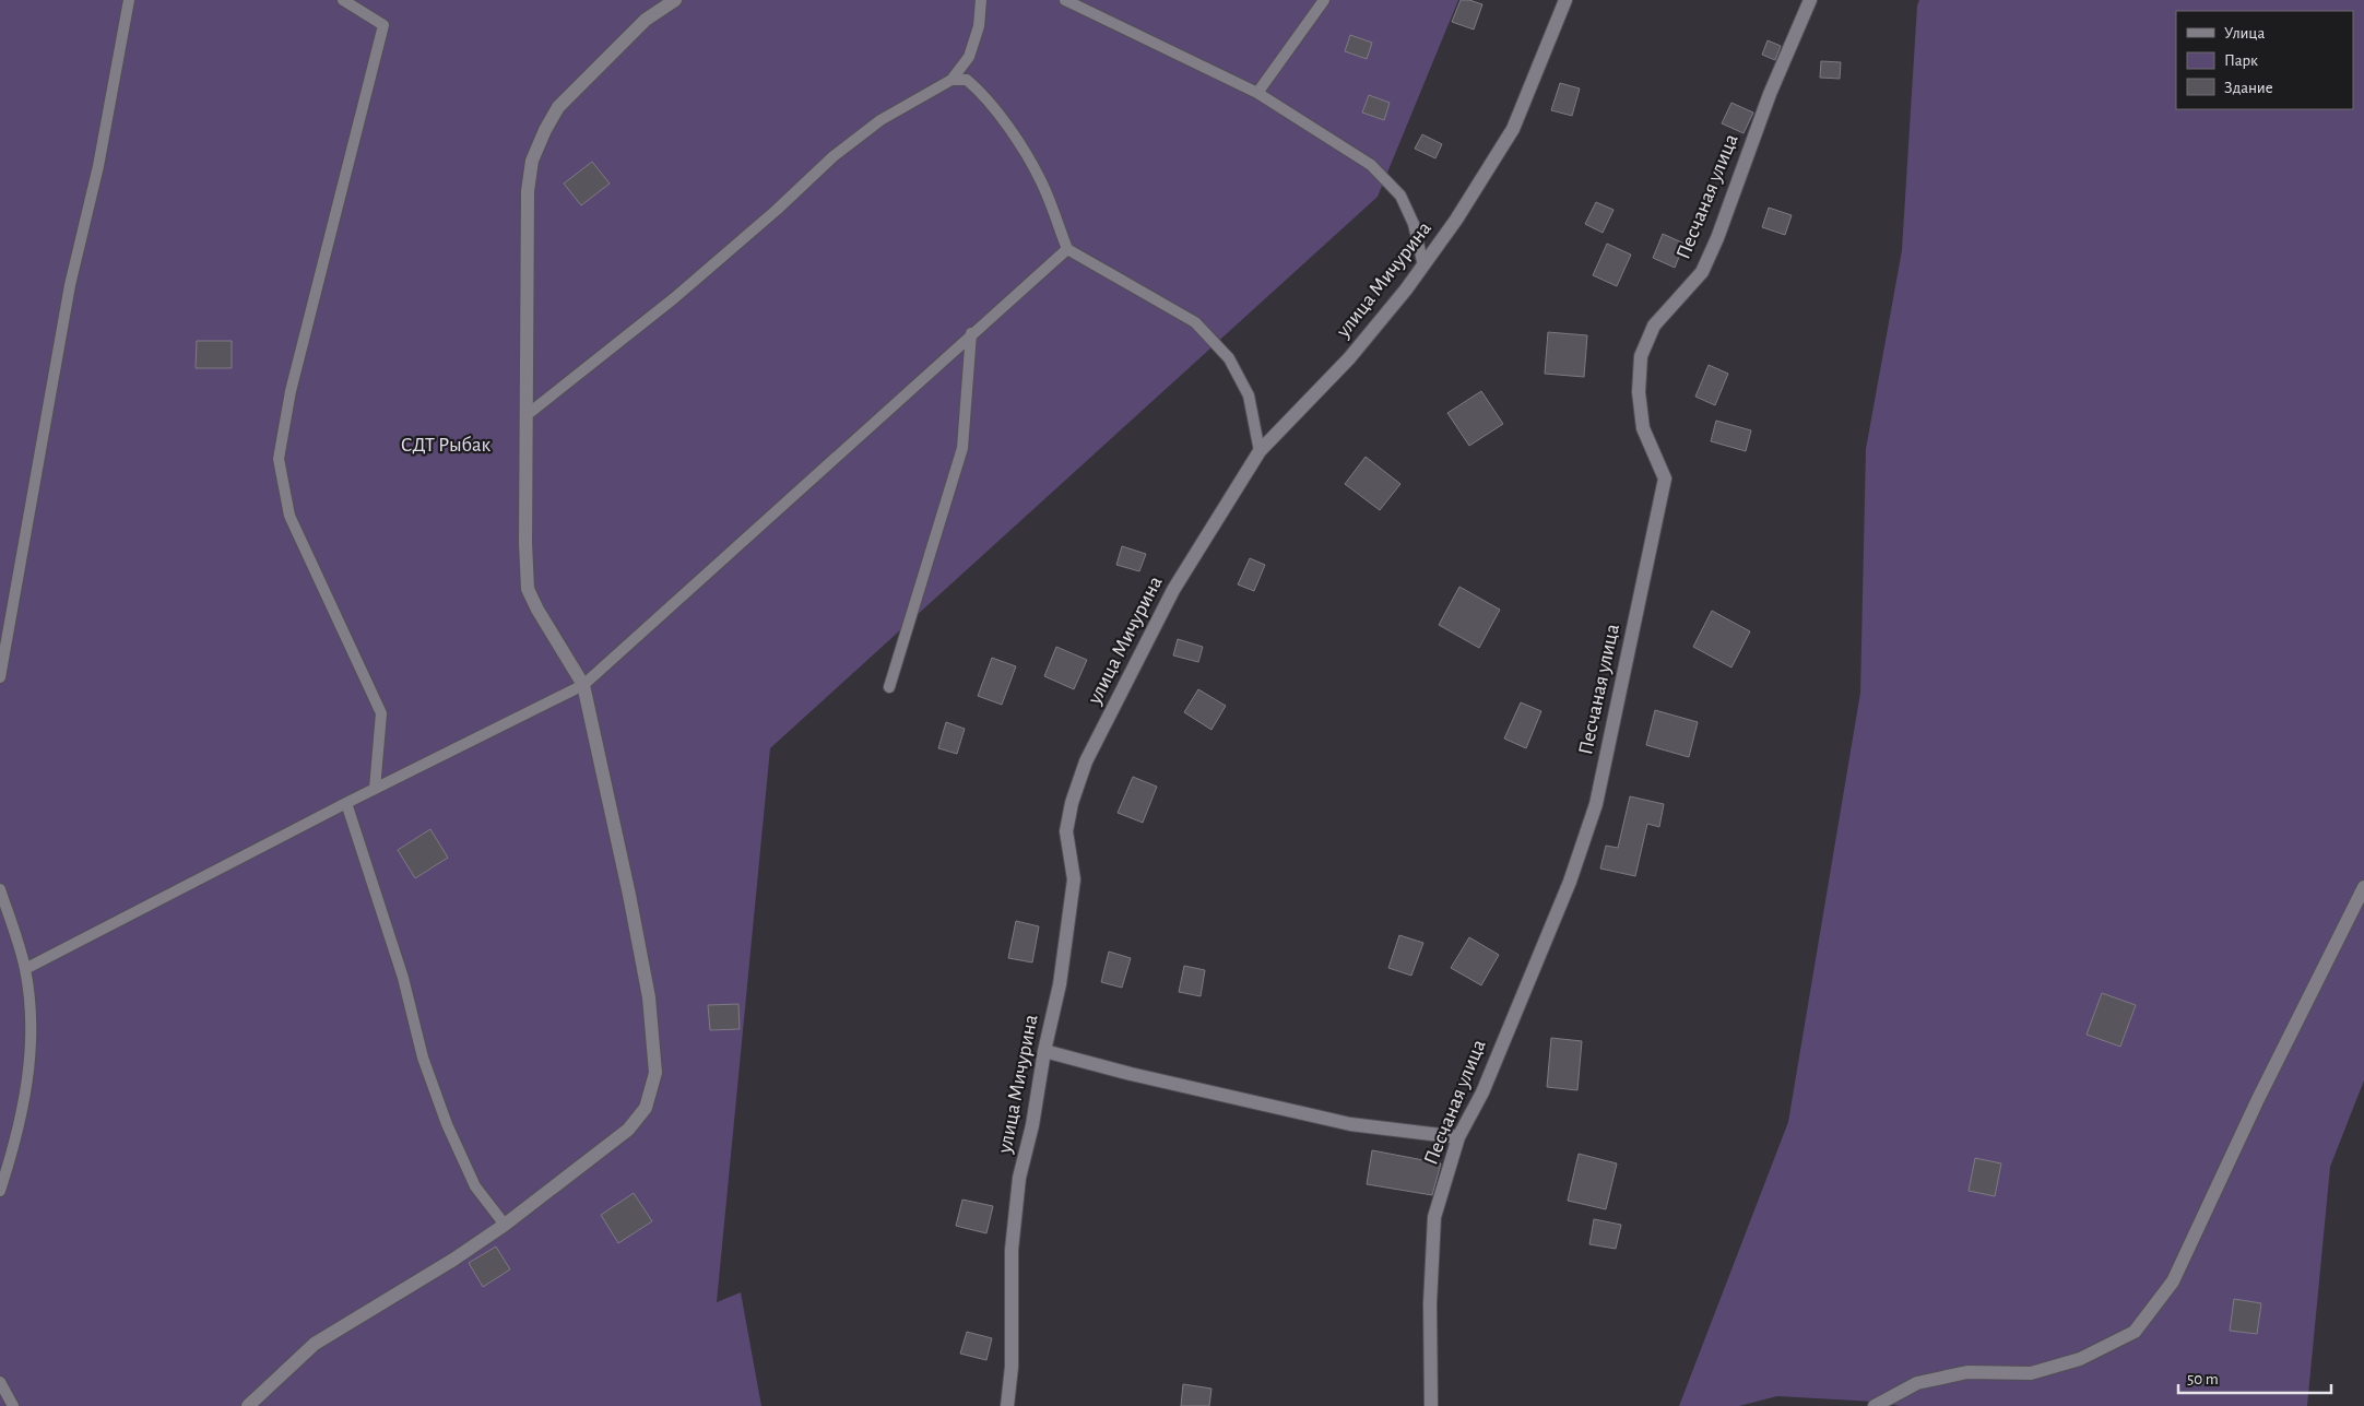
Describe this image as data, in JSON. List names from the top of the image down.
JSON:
{
  "streets": {
    "street": ["Песчаная улица", "улица Мичурина"]
  },
  "parks": ["СДТ Рыбак"],
  "legend": ["Улица", "Парк", "Здание"],
  "scale_bar": "50 m"
}
